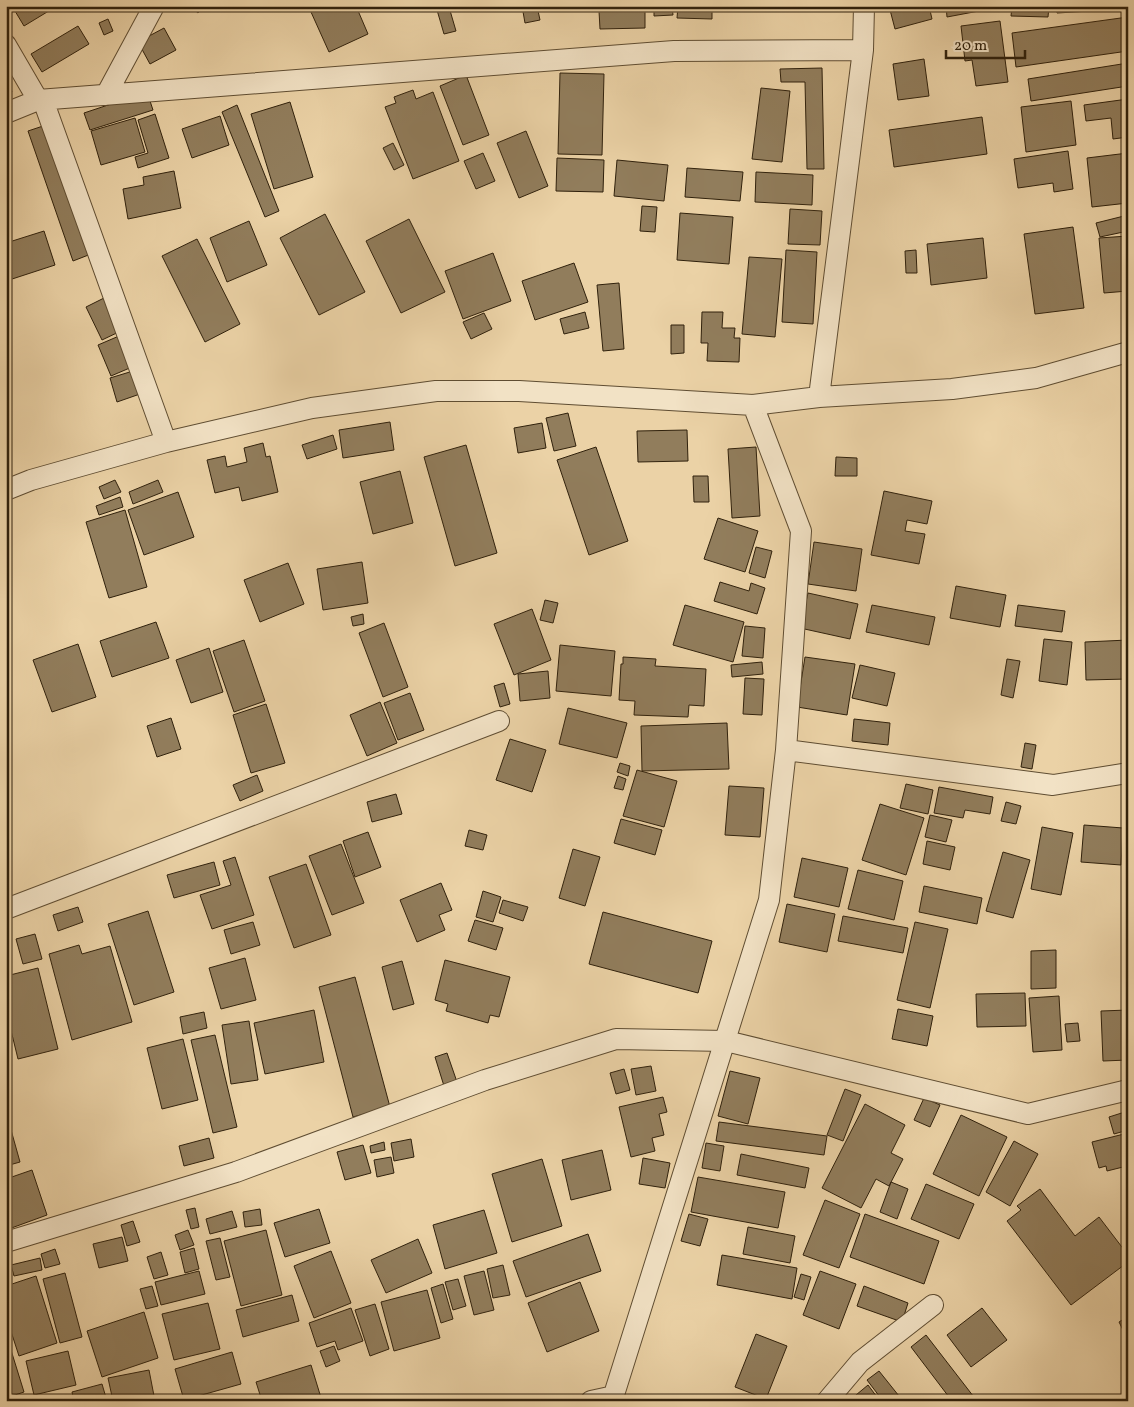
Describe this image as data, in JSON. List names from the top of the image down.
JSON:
{
  "scale_bar": "20 m"
}
